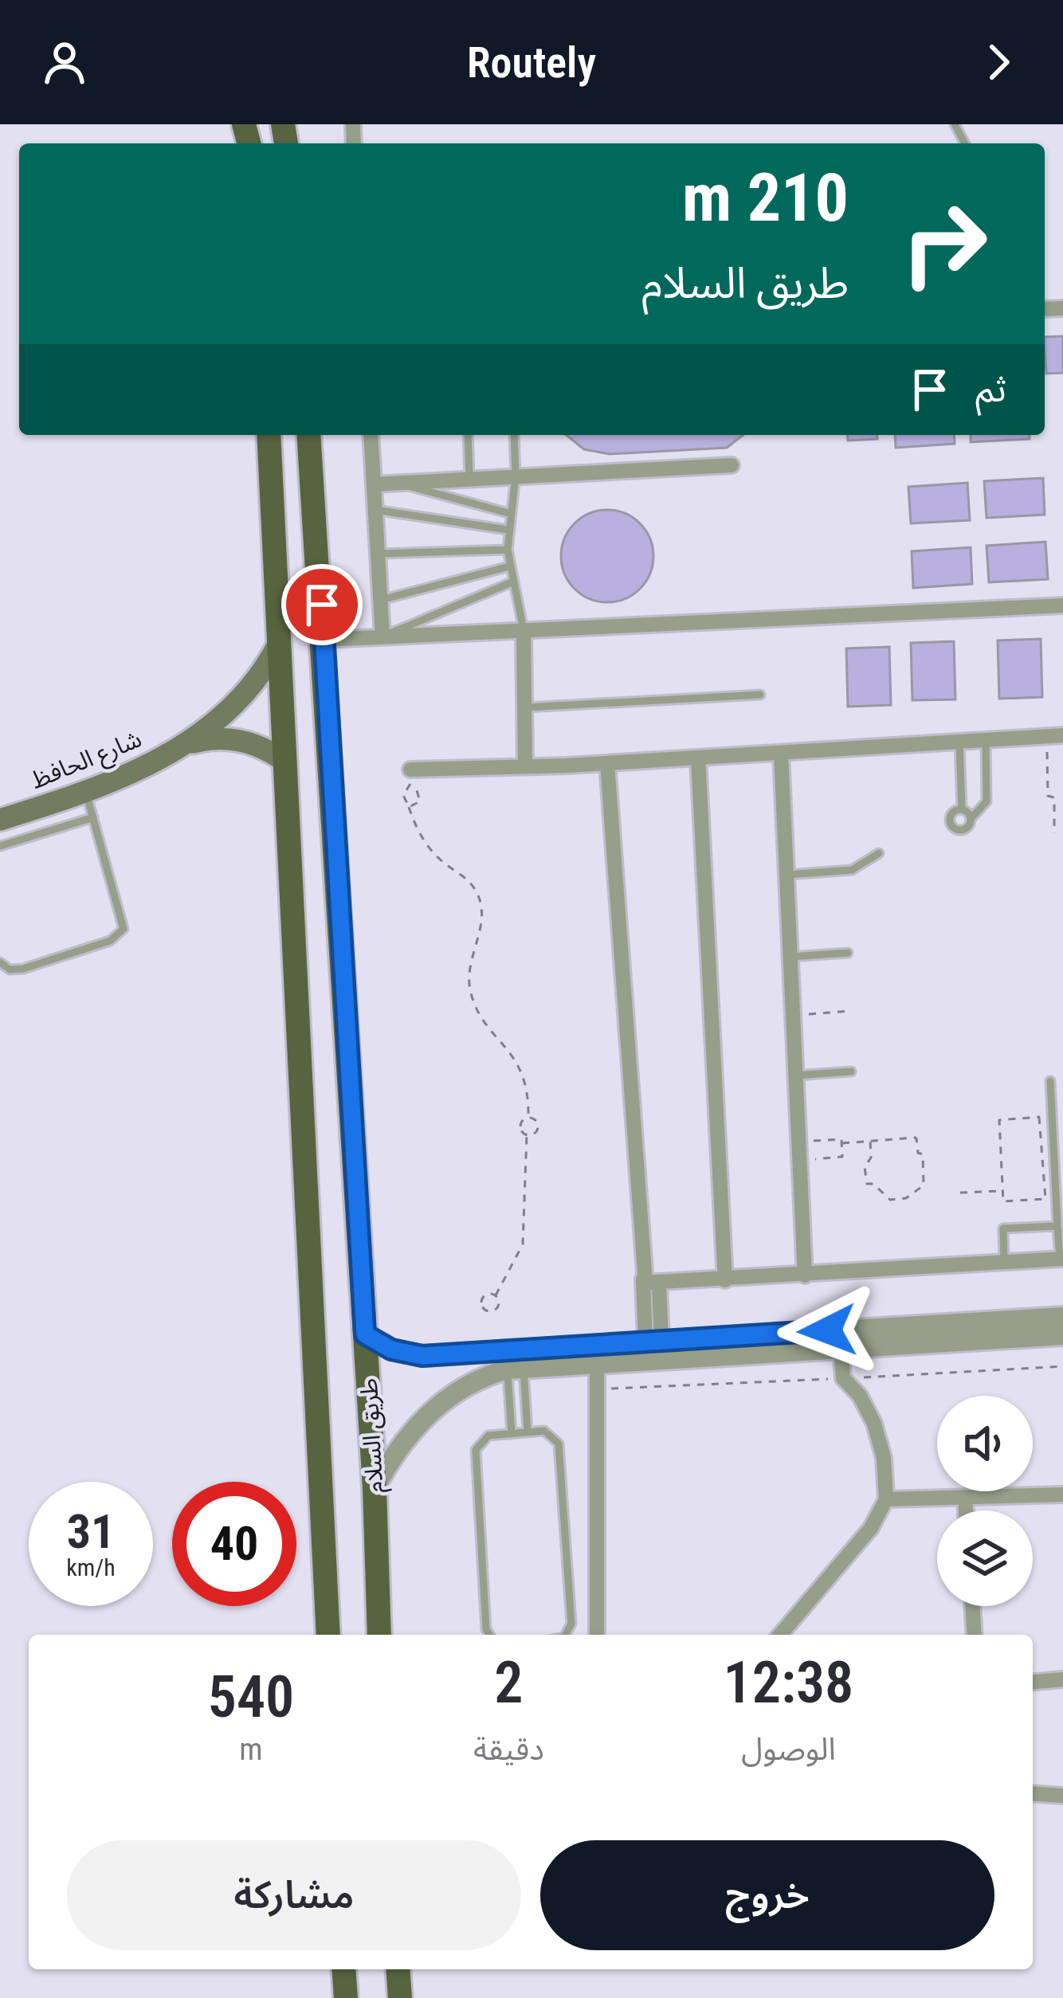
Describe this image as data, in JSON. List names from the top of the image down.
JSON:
{
  "streets": {
    "main road": ["شارع الحافظ", "طريق السلام"]
  },
  "page": {
    "header": "Routely",
    "turn": ["210 m", "طريق السلام"],
    "then": "ثم",
    "speed": "31 km/h",
    "limit": "40",
    "eta": [
      "12:38",
      "الوصول",
      "2",
      "دقيقة",
      "540",
      "m"
    ],
    "buttons": ["خروج", "مشاركة"]
  }
}
